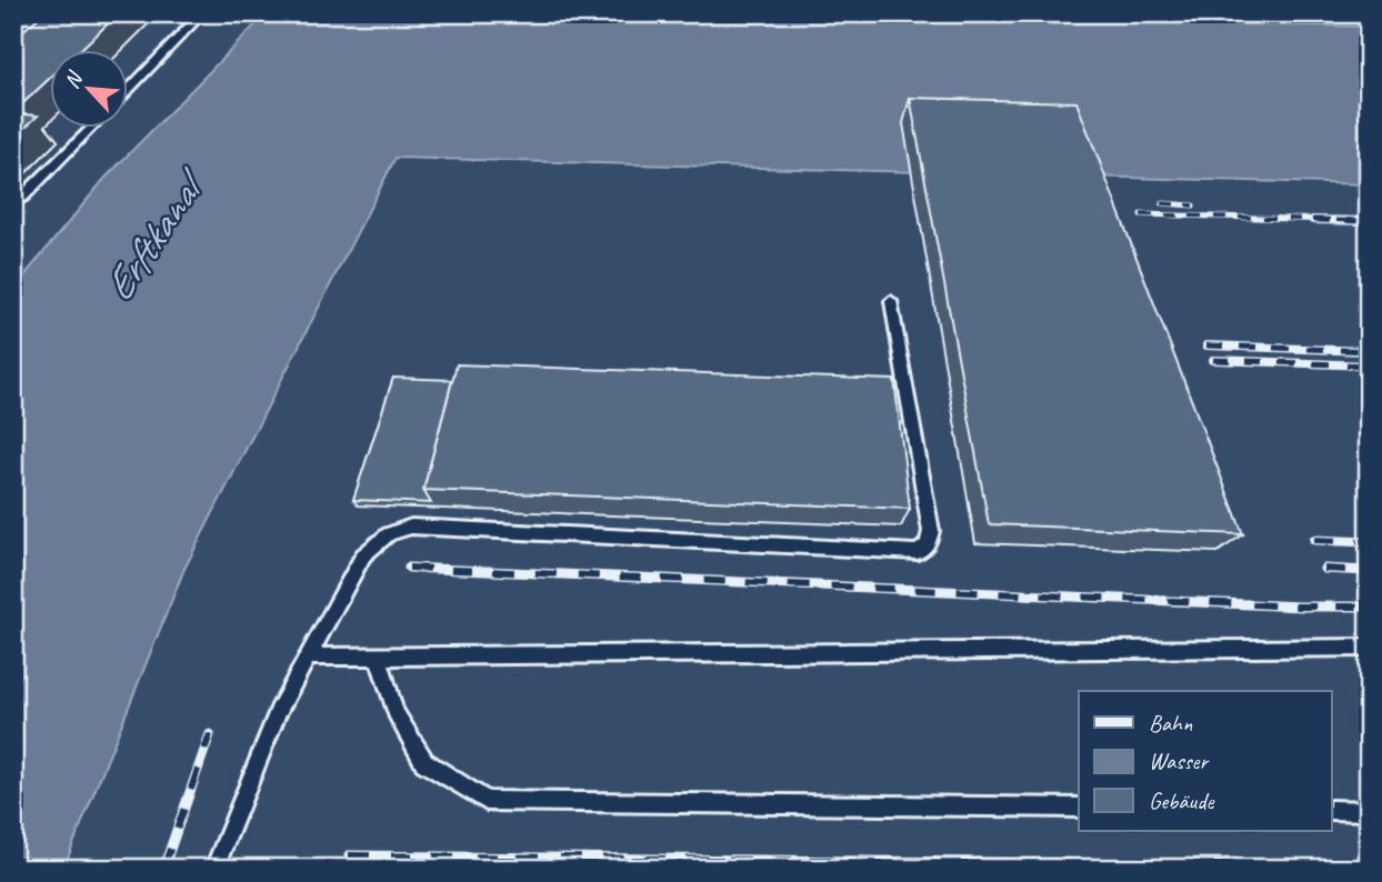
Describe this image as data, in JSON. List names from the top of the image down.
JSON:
{
  "water": ["Erftkanal"],
  "legend": ["Bahn", "Wasser", "Gebäude"],
  "north": "top left"
}
